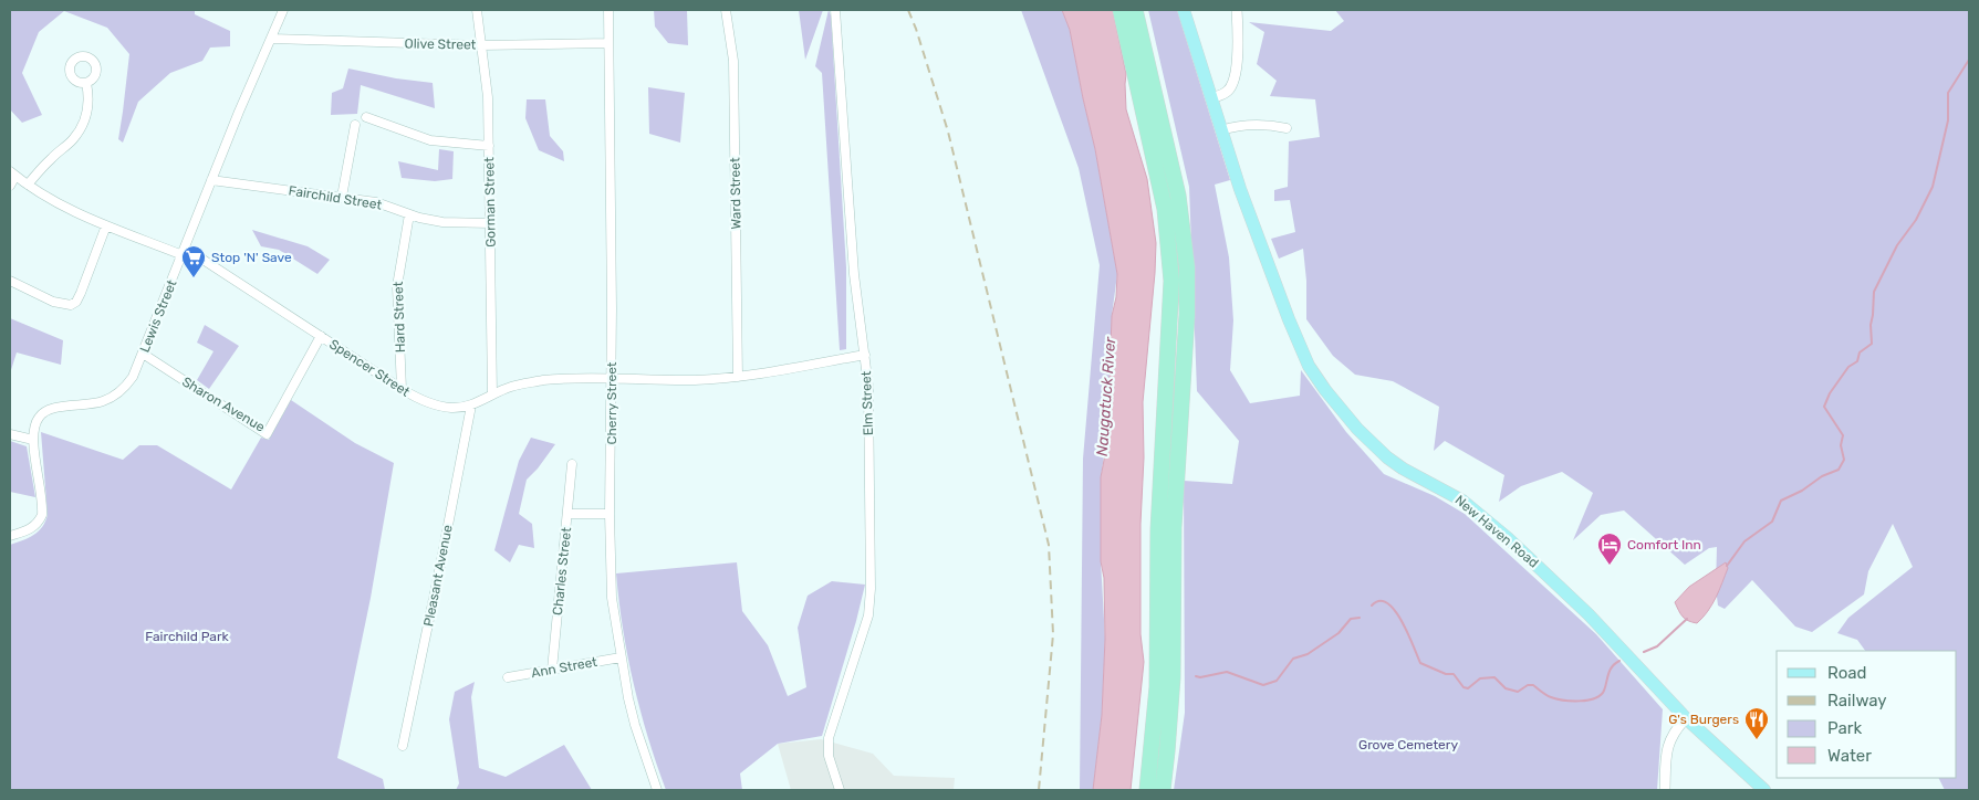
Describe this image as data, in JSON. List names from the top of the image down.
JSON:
{
  "streets": {
    "main road": ["New Haven Road"],
    "street": [
      "Olive Street",
      "Ward Street",
      "Fairchild Street",
      "Gorman Street",
      "Lewis Street",
      "Hard Street",
      "Spencer Street",
      "Cherry Street",
      "Elm Street",
      "Sharon Avenue",
      "Charles Street",
      "Pleasant Avenue",
      "Ann Street"
    ]
  },
  "crossings": [
    ["Olive Street", "Gorman Street"],
    ["Olive Street", "Lewis Street"],
    ["Olive Street", "Cherry Street"],
    ["Ward Street", "Spencer Street"],
    ["Fairchild Street", "Gorman Street"],
    ["Fairchild Street", "Lewis Street"],
    ["Fairchild Street", "Hard Street"],
    ["Gorman Street", "Spencer Street"],
    ["Lewis Street", "Spencer Street"],
    ["Lewis Street", "Sharon Avenue"],
    ["Hard Street", "Spencer Street"],
    ["Spencer Street", "Cherry Street"],
    ["Spencer Street", "Elm Street"],
    ["Spencer Street", "Sharon Avenue"],
    ["Spencer Street", "Pleasant Avenue"],
    ["Cherry Street", "Charles Street"],
    ["Cherry Street", "Ann Street"],
    ["Charles Street", "Ann Street"]
  ],
  "water": ["Naugatuck River"],
  "parks": ["Fairchild Park", "Grove Cemetery"],
  "places": {
    "supermarket": ["Stop 'N' Save"],
    "hotel": ["Comfort Inn"],
    "restaurant": ["G's Burgers"]
  },
  "legend": [
    "Road",
    "Railway",
    "Park",
    "Water"
  ]
}
